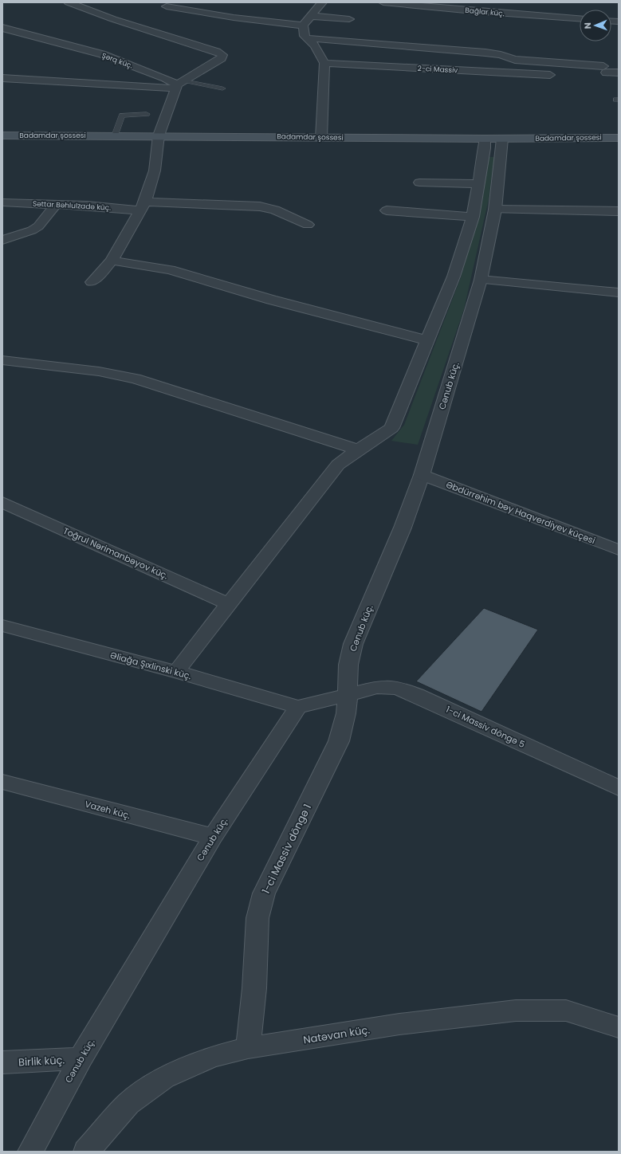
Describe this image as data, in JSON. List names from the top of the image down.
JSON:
{
  "streets": {
    "main road": ["Badamdar şossesi"],
    "street": [
      "Bağlar küç.",
      "Şərq küç.",
      "2-ci Massiv",
      "Səttar Bəhlulzadə küç.",
      "Cənub küç.",
      "Əbdürrəhim bəy Haqverdiyev küçəsi",
      "Toğrul Nərimanbəyov küç.",
      "Əliağa Şıxlinski küç.",
      "1-ci Massiv döngə 5",
      "Vazeh küç.",
      "1-ci Massiv döngə 1",
      "Natəvan küç.",
      "Birlik küç."
    ]
  },
  "crossings": [
    ["Badamdar şossesi", "Cənub küç."],
    ["Cənub küç.", "Əbdürrəhim bəy Haqverdiyev küçəsi"],
    ["Cənub küç.", "Əliağa Şıxlinski küç."],
    ["Cənub küç.", "1-ci Massiv döngə 5"],
    ["Cənub küç.", "Vazeh küç."],
    ["Cənub küç.", "1-ci Massiv döngə 1"],
    ["Cənub küç.", "Birlik küç."],
    ["1-ci Massiv döngə 5", "1-ci Massiv döngə 1"],
    ["1-ci Massiv döngə 1", "Natəvan küç."]
  ],
  "north": "left"
}
